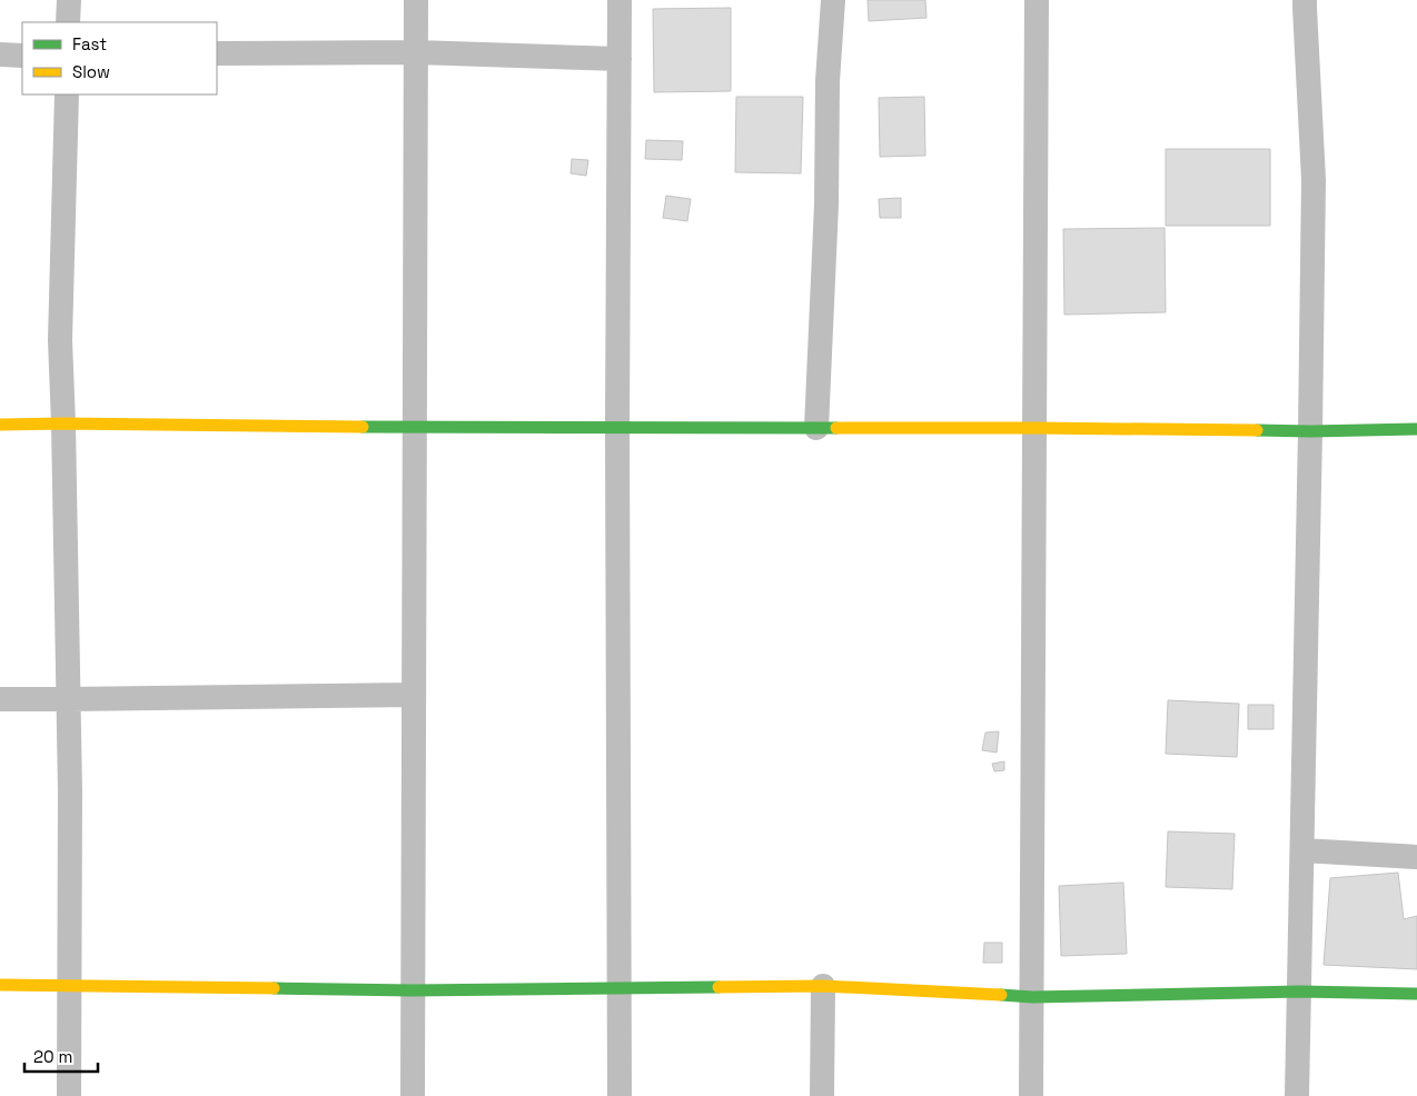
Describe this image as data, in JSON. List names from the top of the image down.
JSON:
{
  "legend": ["Fast", "Slow"],
  "scale_bar": "20 m"
}
